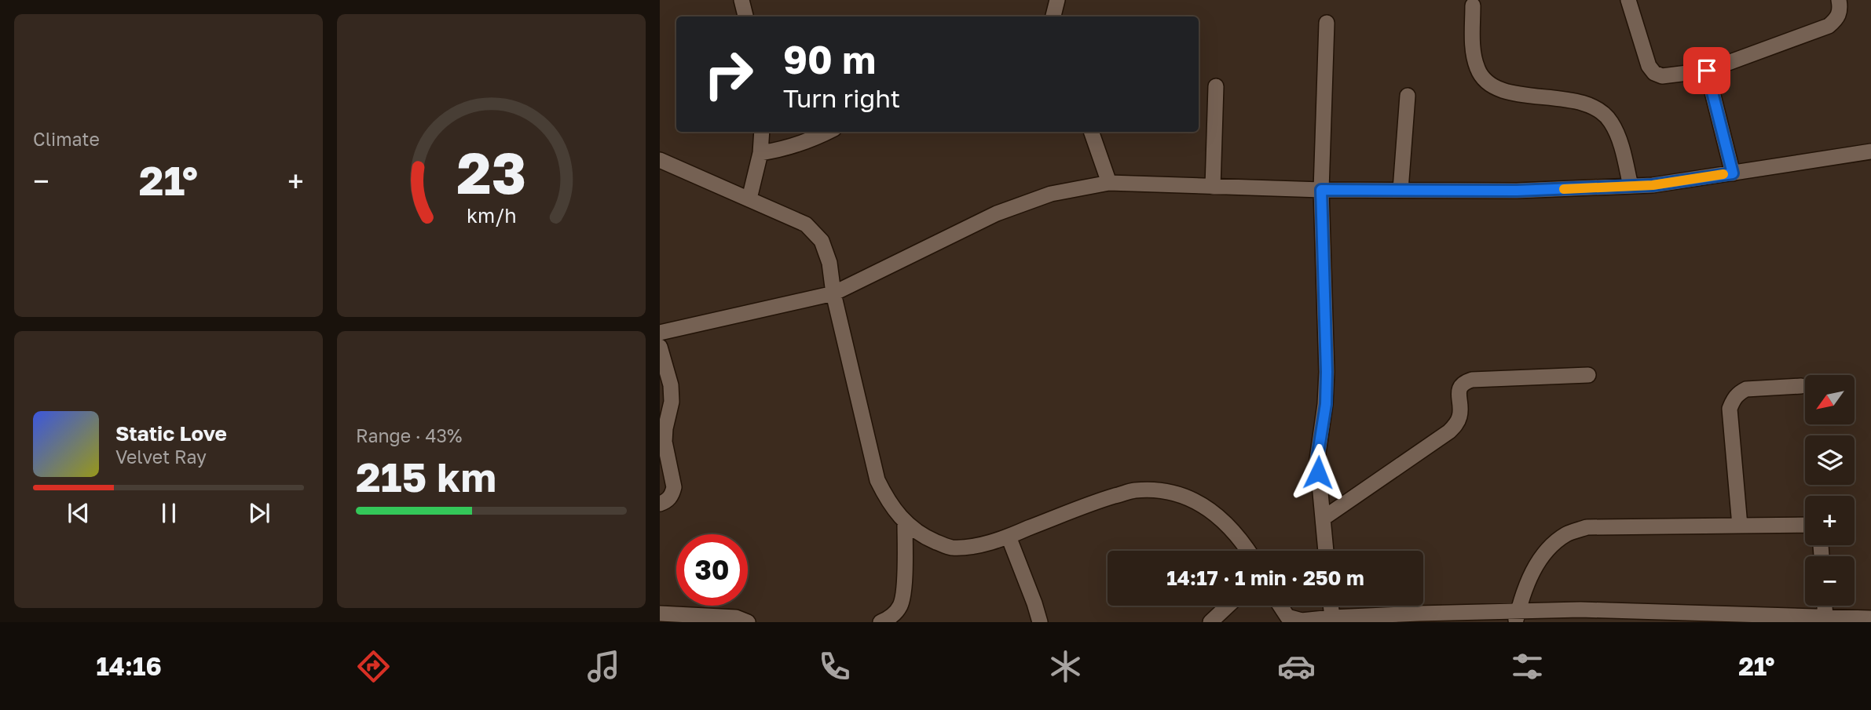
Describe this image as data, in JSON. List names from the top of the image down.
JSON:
{
  "north": "bottom left",
  "page": {
    "tile": [
      "Climate",
      ["Range · 43%", "215 km"]
    ],
    "turn": ["90 m", "Turn right"],
    "heat": ["−", "21°", "+"],
    "map_buttons": ["+", "−"],
    "song": ["Static Love", "Velvet Ray"],
    "limit": "30",
    "trip": "14:17 · 1 min · 250 m",
    "tabs": ["14:16", "21°"],
    "gauge": ["23", "km/h"]
  }
}
